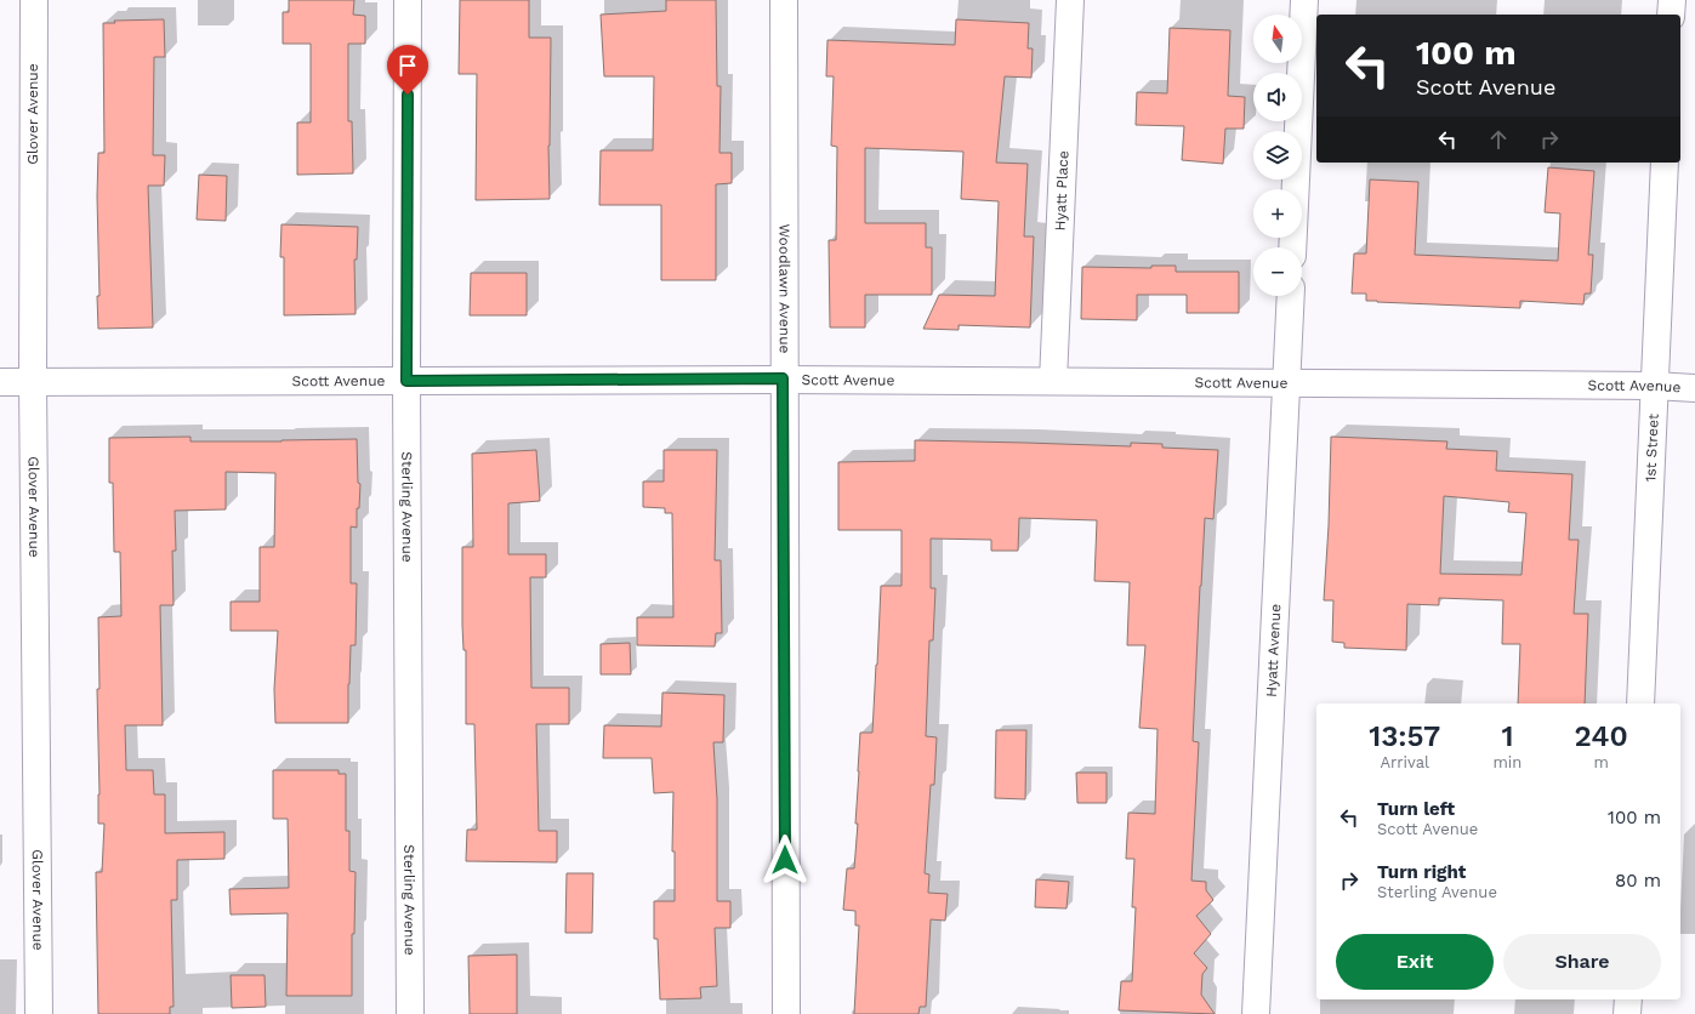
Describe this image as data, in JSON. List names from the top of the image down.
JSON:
{
  "streets": {
    "street": [
      "Glover Avenue",
      "Hyatt Place",
      "Woodlawn Avenue",
      "Scott Avenue",
      "1st Street",
      "Sterling Avenue",
      "Hyatt Avenue"
    ]
  },
  "crossings": [
    ["Glover Avenue", "Scott Avenue"],
    ["Hyatt Place", "Scott Avenue"],
    ["Woodlawn Avenue", "Scott Avenue"],
    ["Scott Avenue", "1st Street"],
    ["Scott Avenue", "Sterling Avenue"],
    ["Scott Avenue", "Hyatt Avenue"]
  ],
  "north": "top",
  "page": {
    "map_buttons": ["+", "−"],
    "turn": ["100 m", "Scott Avenue"],
    "eta": [
      "13:57",
      "Arrival",
      "1",
      "min",
      "240",
      "m"
    ],
    "list": [
      {
        "name": "Turn left",
        "note": "Scott Avenue",
        "value": "100 m"
      },
      {
        "name": "Turn right",
        "note": "Sterling Avenue",
        "value": "80 m"
      }
    ],
    "buttons": ["Exit", "Share"]
  }
}
